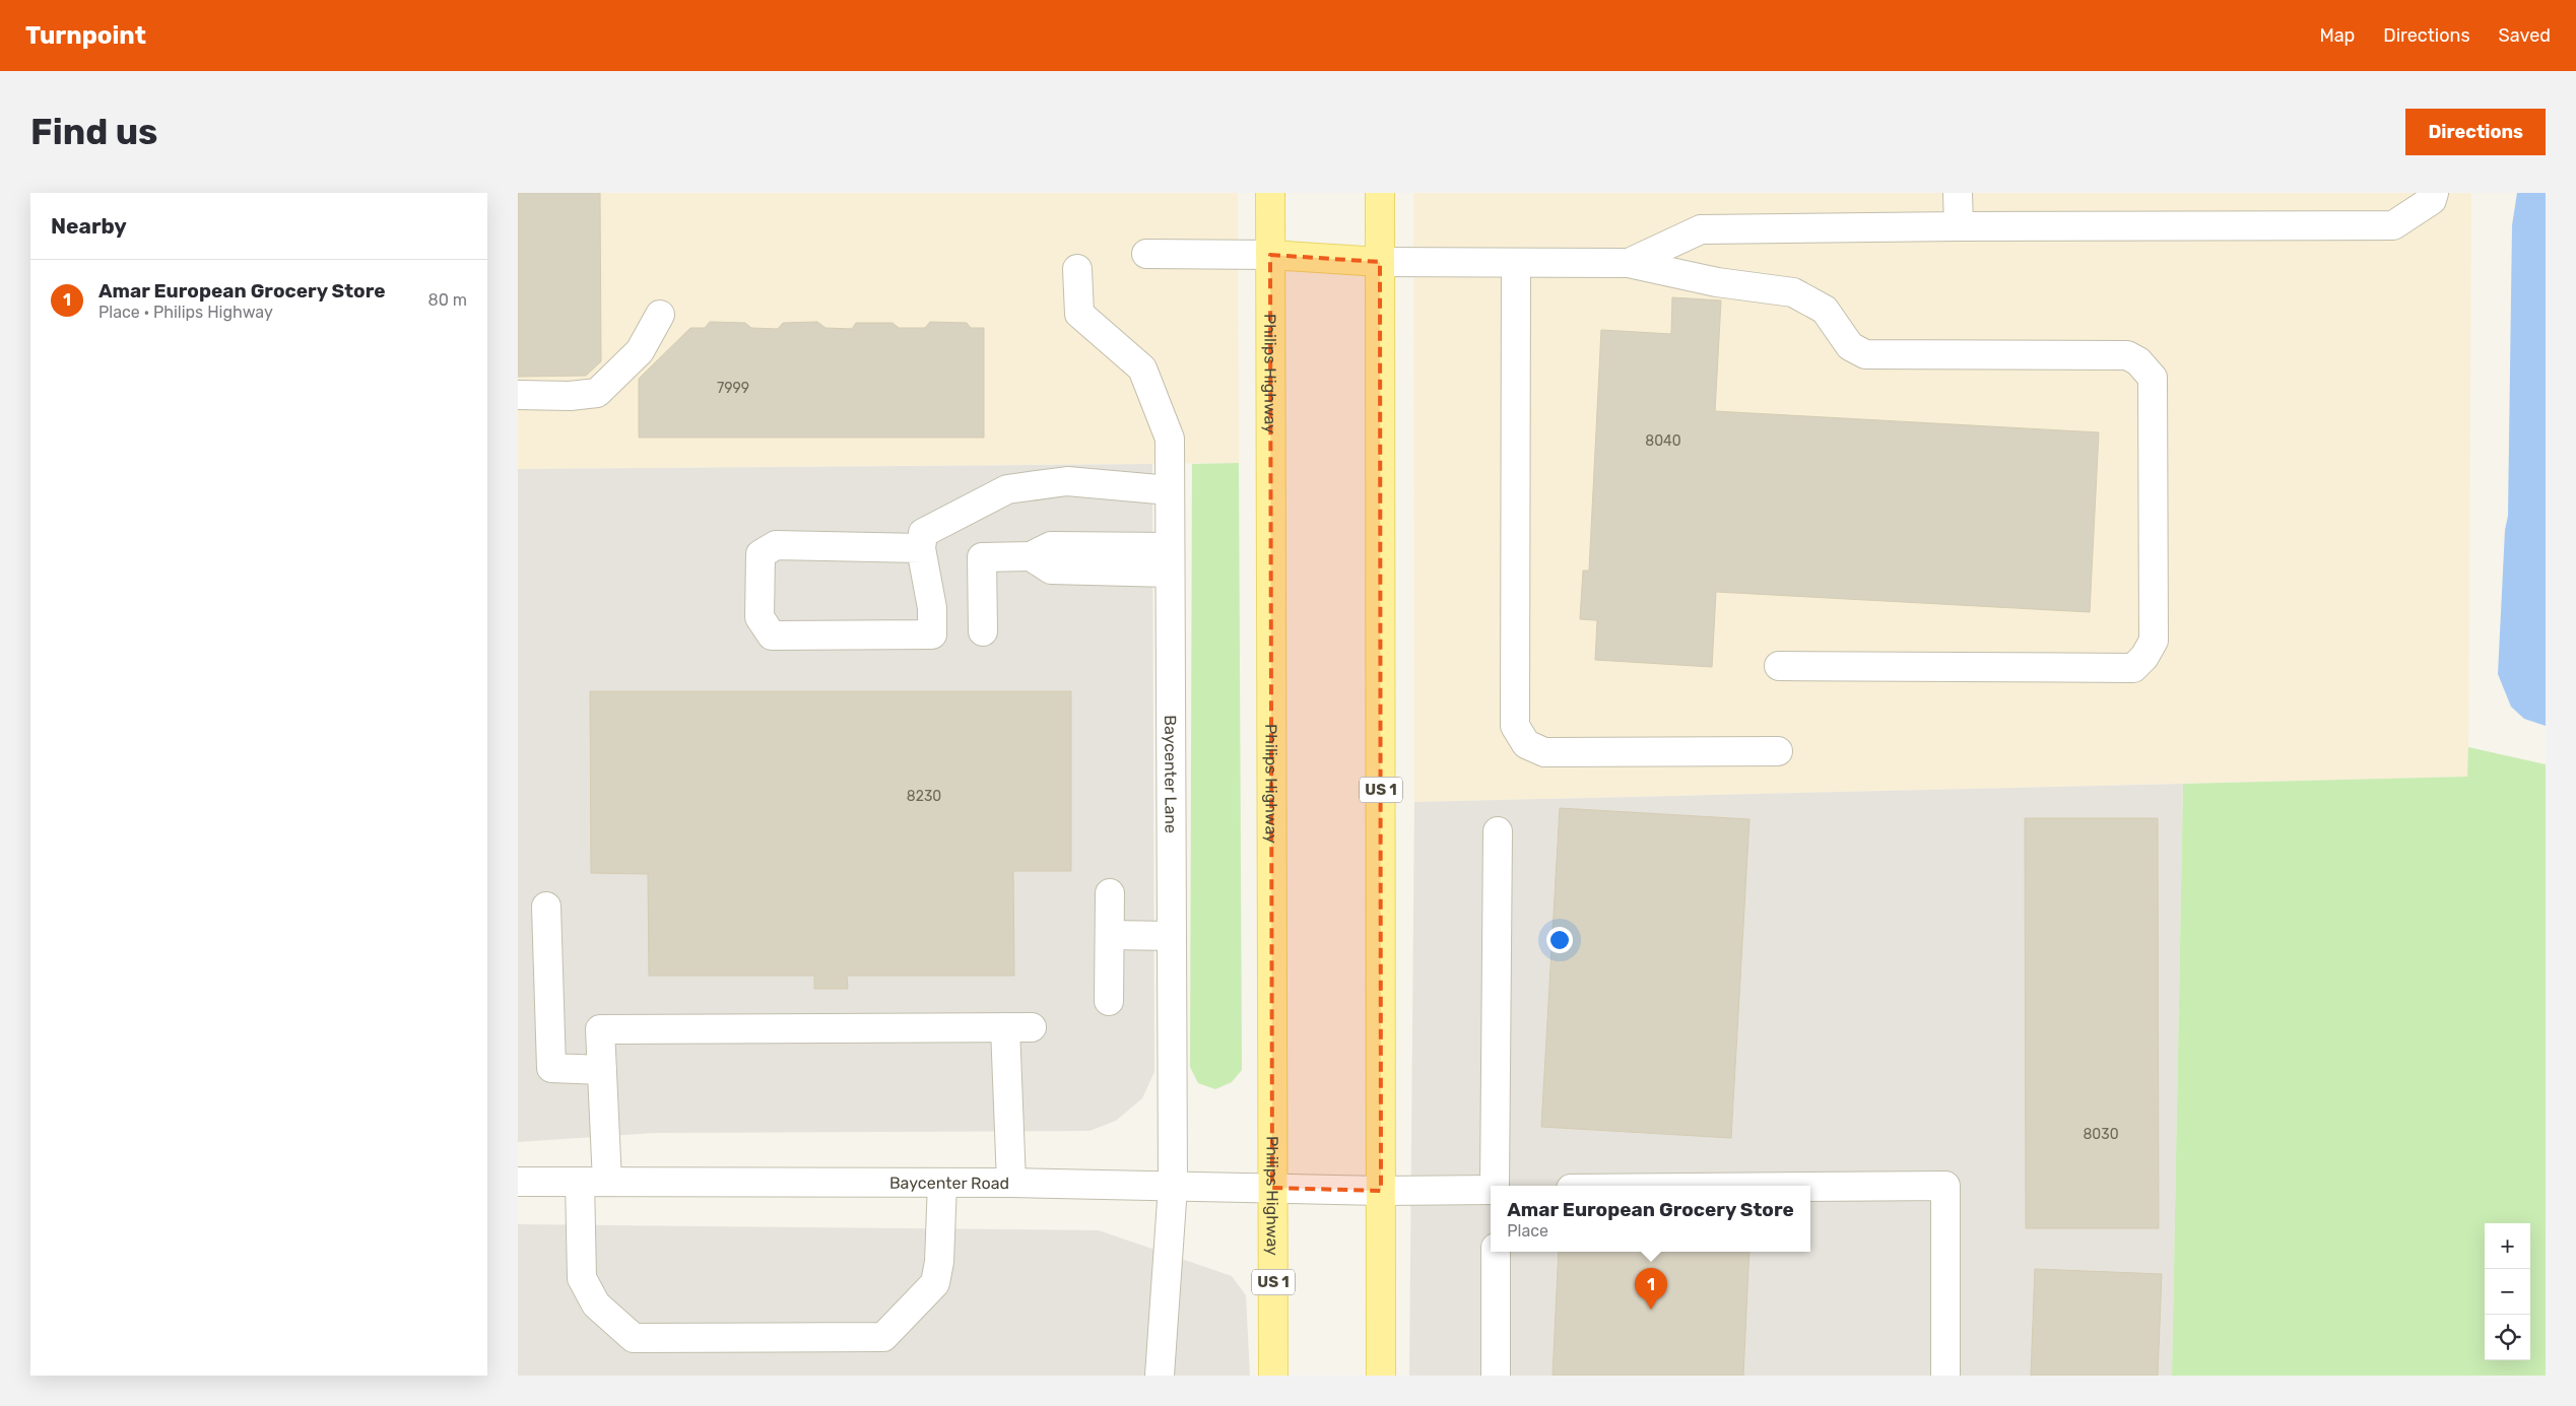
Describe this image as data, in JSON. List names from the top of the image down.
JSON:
{
  "streets": {
    "main road": ["Philips Highway", "US 1"],
    "street": ["Baycenter Lane", "Baycenter Road"]
  },
  "crossings": [
    ["Philips Highway", "Baycenter Road"],
    ["Baycenter Lane", "Baycenter Road"],
    ["US 1", "Baycenter Road"]
  ],
  "house_numbers": [
    "7999",
    "8040",
    "8230",
    "8030"
  ],
  "page": {
    "header": "Turnpoint",
    "nav": ["Map", "Directions", "Saved"],
    "buttons": "Directions",
    "title": "Find us",
    "heading": "Nearby",
    "list": [
      {
        "mark": "1",
        "name": "Amar European Grocery Store",
        "note": "Place · Philips Highway",
        "value": "80 m"
      }
    ],
    "popup": ["Amar European Grocery Store", "Place"],
    "map_buttons": ["+", "−"],
    "pins": "1"
  }
}
